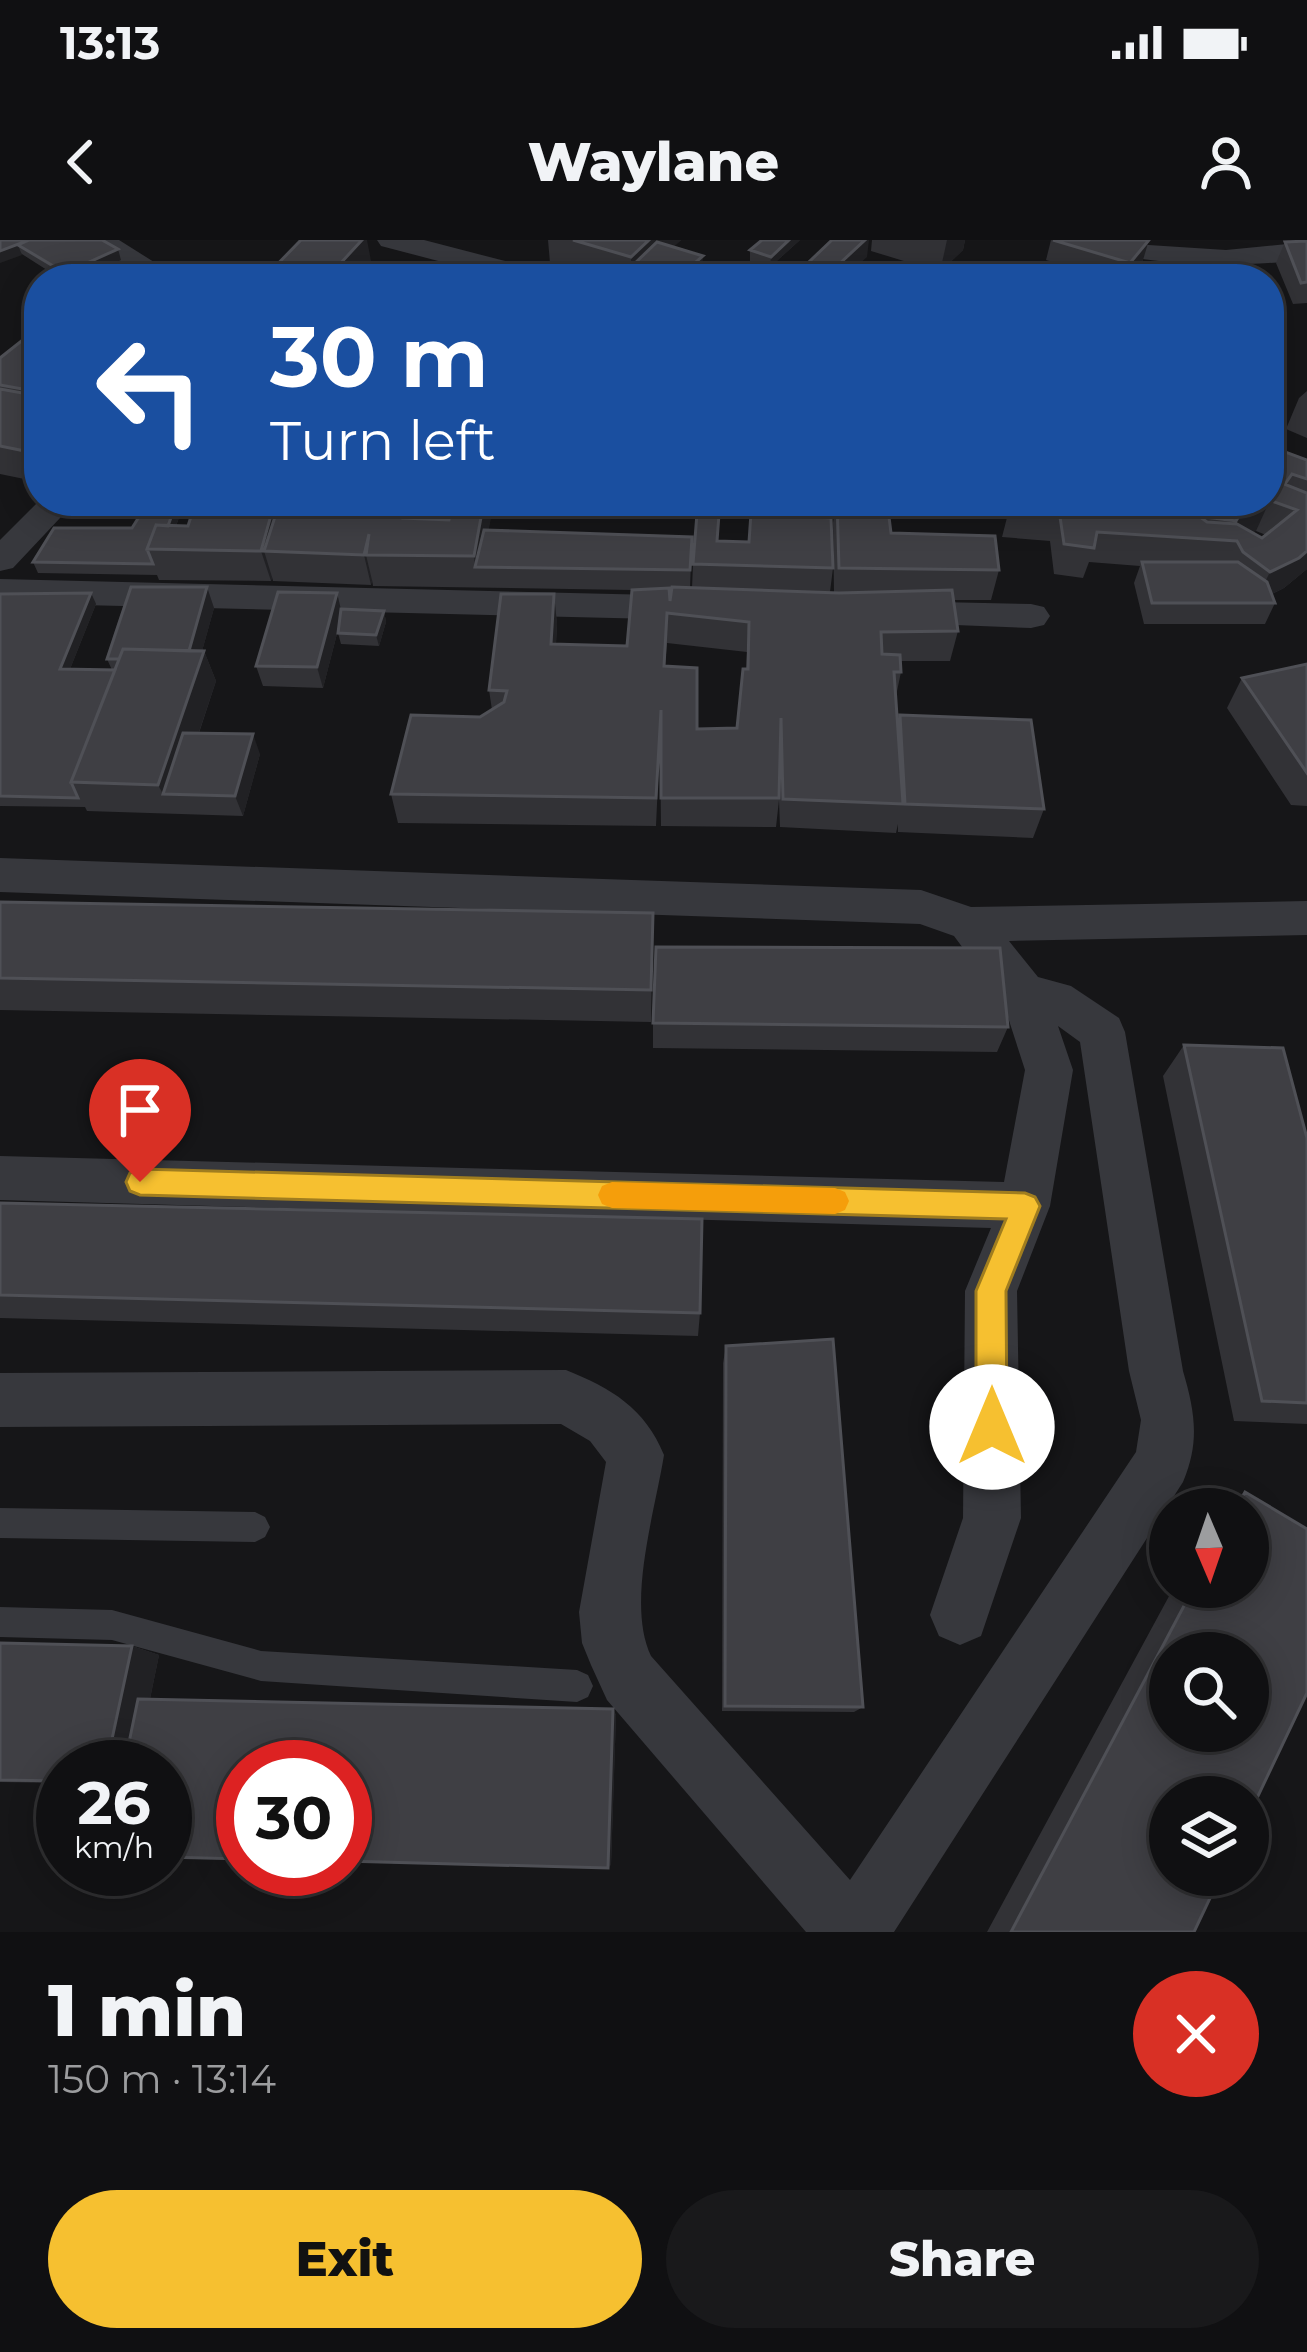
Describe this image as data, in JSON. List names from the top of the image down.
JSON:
{
  "north": "bottom",
  "page": {
    "status": "13:13",
    "header": "Waylane",
    "turn": ["30 m", "Turn left"],
    "speed": "26 km/h",
    "limit": "30",
    "heading": ["1 min", "150 m · 13:14"],
    "buttons": ["Exit", "Share"]
  }
}
